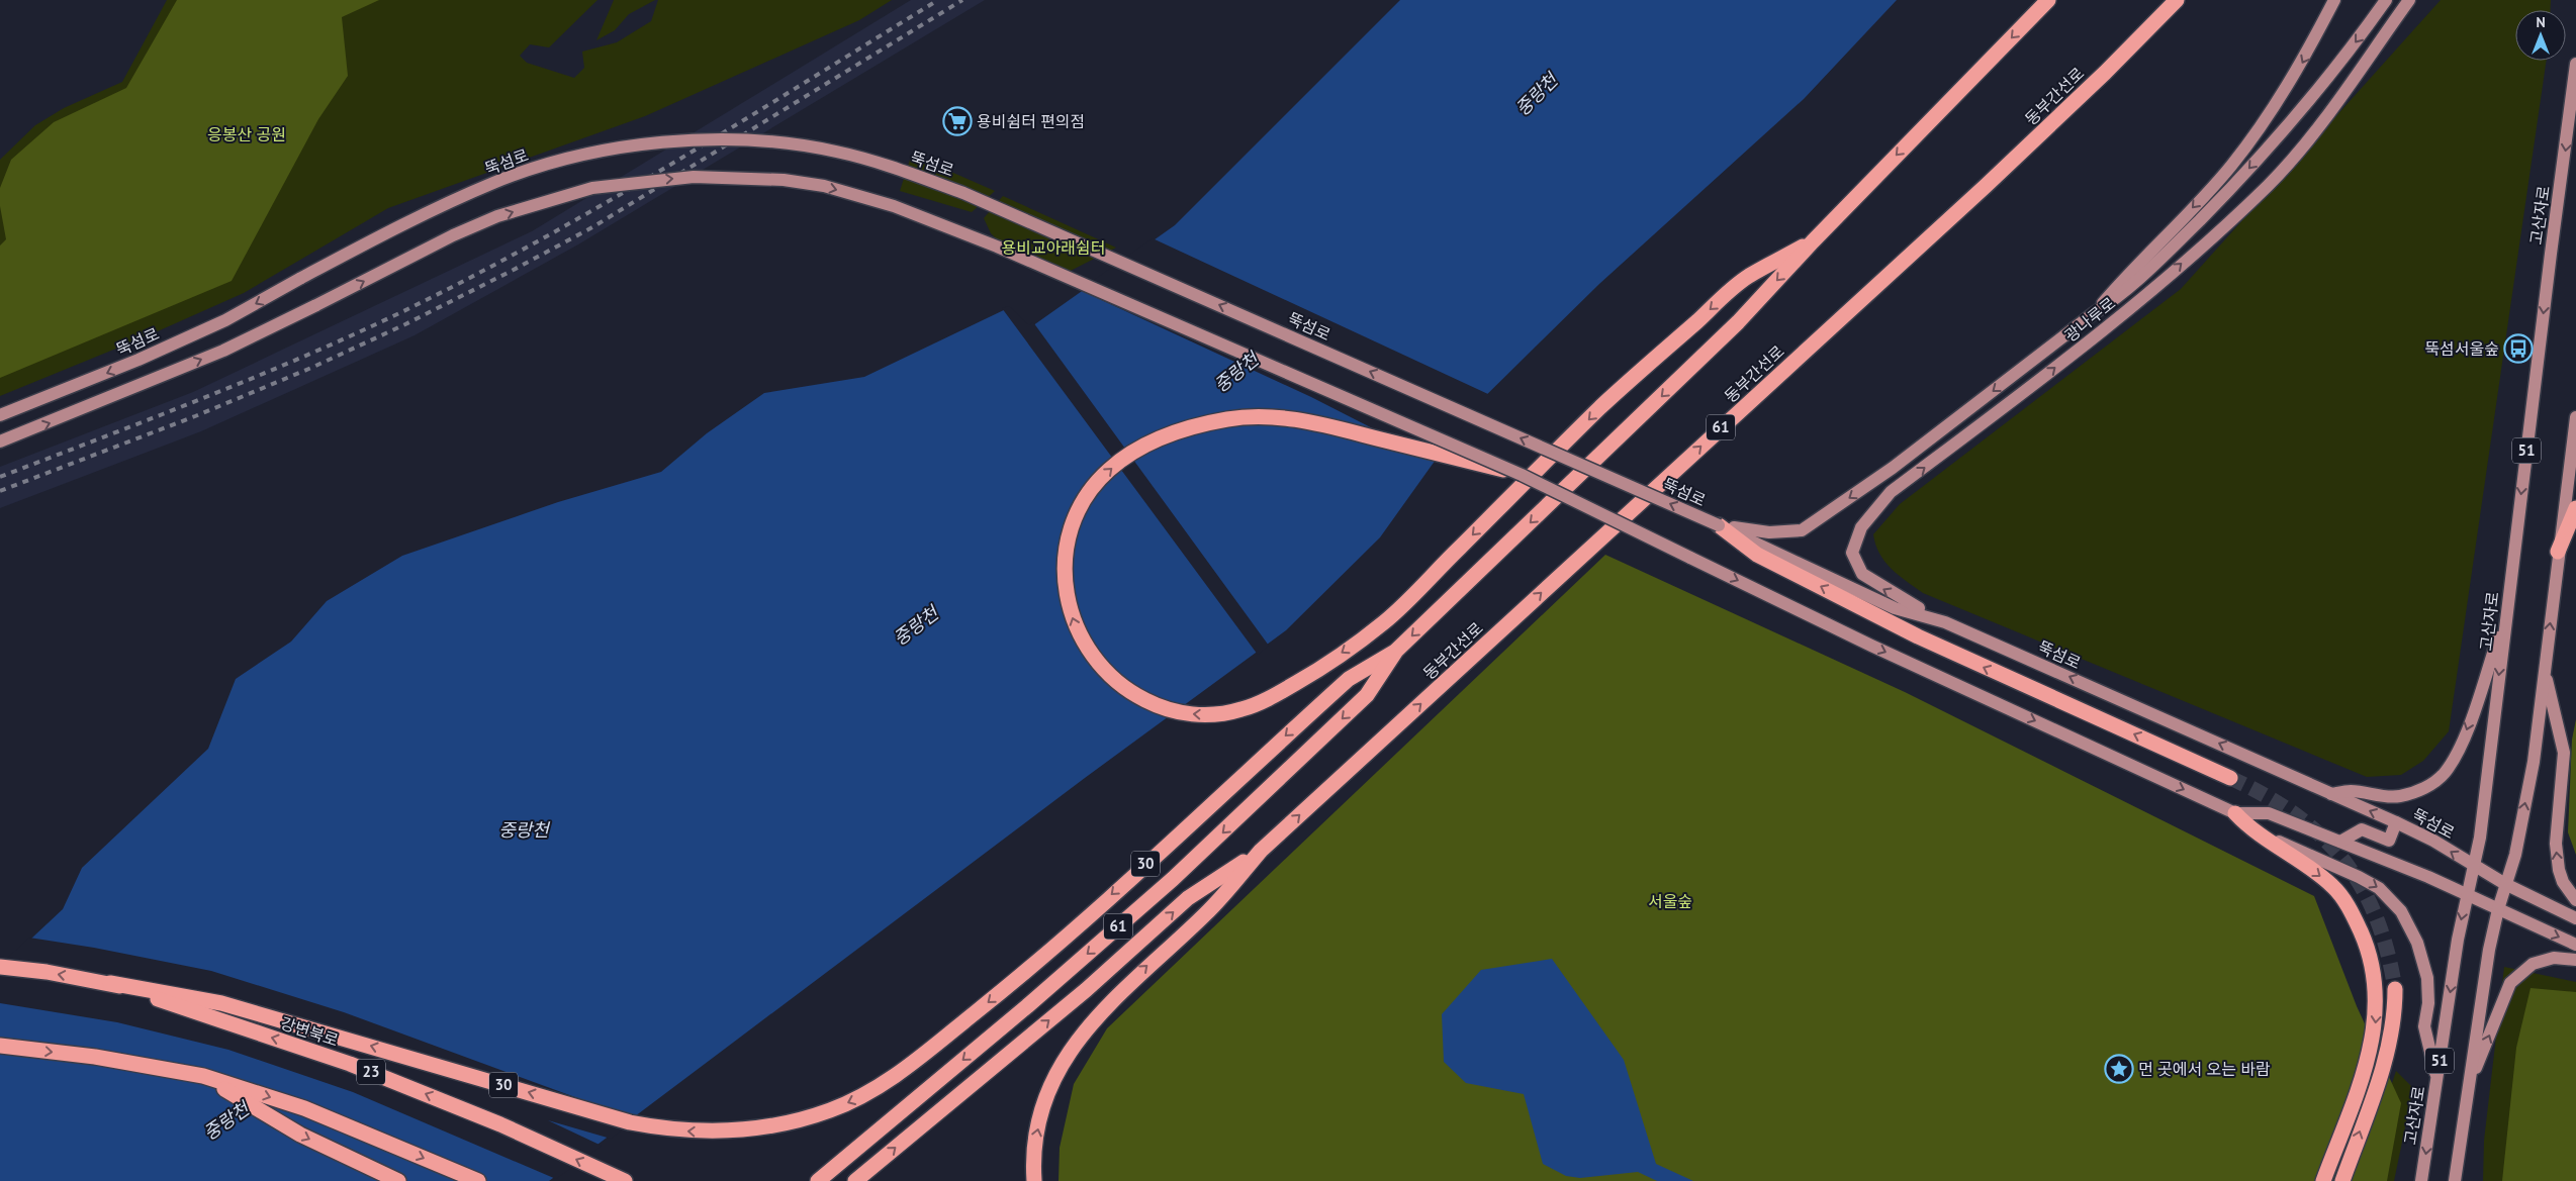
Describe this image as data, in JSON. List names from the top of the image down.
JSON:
{
  "streets": {
    "highway": [
      "동부간선로",
      "61",
      "30",
      "강변북로",
      "23"
    ],
    "main road": [
      "뚝섬로",
      "고산자로",
      "광나루로",
      "51"
    ]
  },
  "crossings": [
    ["동부간선로", "61"],
    ["뚝섬로", "고산자로"],
    ["뚝섬로", "광나루로"],
    ["뚝섬로", "51"],
    ["61", "30"],
    ["30", "강변북로"]
  ],
  "water": ["중랑천"],
  "parks": ["응봉산 공원", "용비교아래쉼터", "서울숲"],
  "places": {
    "supermarket": ["용비쉼터 편의점"],
    "bus stop": ["뚝섬서울숲"],
    "place": ["먼 곳에서 오는 바람"]
  },
  "north": "top"
}
